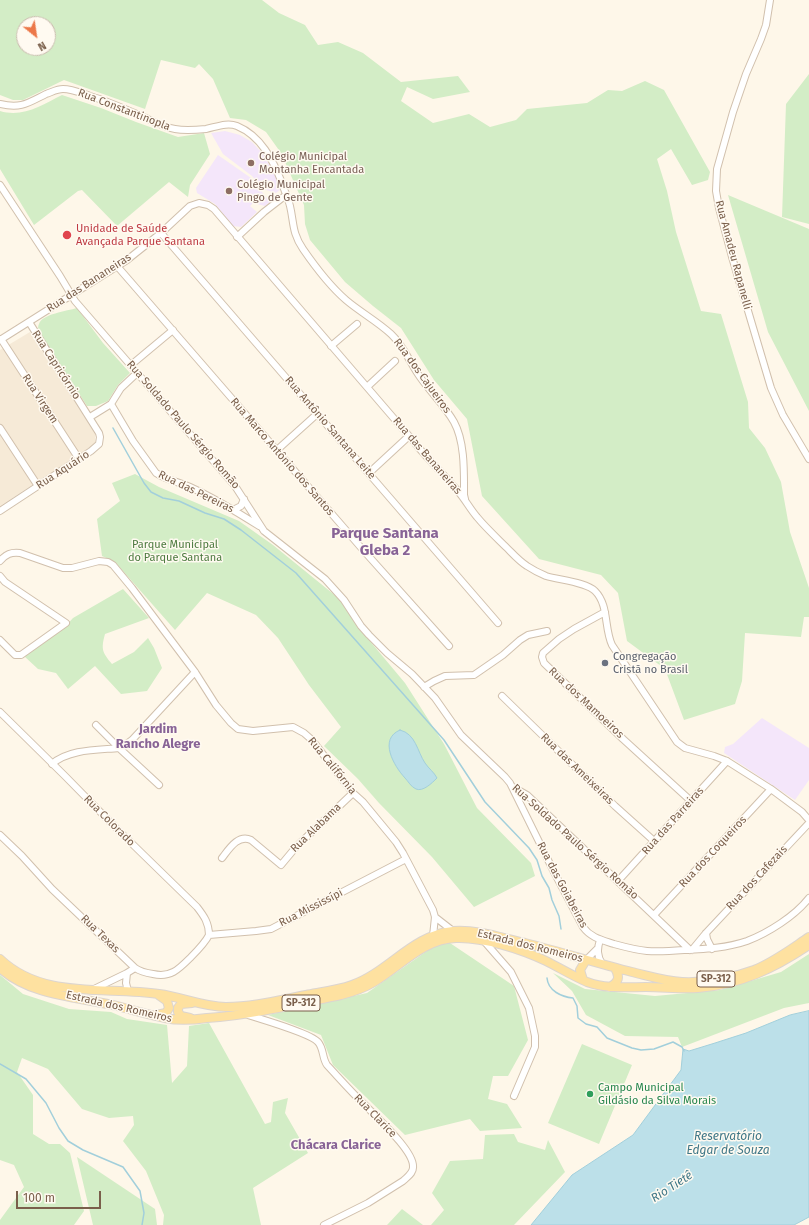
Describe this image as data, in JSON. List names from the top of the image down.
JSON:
{
  "streets": {
    "main road": ["Estrada dos Romeiros", "SP-312"],
    "street": [
      "Rua Constantinopla",
      "Rua Amadeu Rapanelli",
      "Rua das Bananeiras",
      "Rua Capricórnio",
      "Rua dos Cajueiros",
      "Rua Virgem",
      "Rua Soldado Paulo Sérgio Romão",
      "Rua Antônio Santana Leite",
      "Rua Marco Antônio dos Santos",
      "Rua Aquário",
      "Rua das Pereiras",
      "Rua dos Mamoeiros",
      "Rua Califórnia",
      "Rua das Ameixeiras",
      "Rua Colorado",
      "Rua das Parreiras",
      "Rua Alabama",
      "Rua dos Coqueiros",
      "Rua dos Cafezais",
      "Rua das Goiabeiras",
      "Rua Mississípi",
      "Rua Texas",
      "Rua Clarice"
    ]
  },
  "crossings": [
    ["Rua Constantinopla", "Rua dos Cajueiros"],
    ["Rua das Bananeiras", "Rua Capricórnio"],
    ["Rua das Bananeiras", "Rua dos Cajueiros"],
    ["Rua das Bananeiras", "Rua Soldado Paulo Sérgio Romão"],
    ["Rua das Bananeiras", "Rua Antônio Santana Leite"],
    ["Rua das Bananeiras", "Rua Marco Antônio dos Santos"],
    ["Rua das Bananeiras", "Rua dos Mamoeiros"],
    ["Rua das Bananeiras", "Rua das Parreiras"],
    ["Rua das Bananeiras", "Rua dos Coqueiros"],
    ["Rua Capricórnio", "Rua Virgem"],
    ["Rua Capricórnio", "Rua Aquário"],
    ["Rua Virgem", "Rua Aquário"],
    ["Rua Soldado Paulo Sérgio Romão", "Rua das Pereiras"],
    ["Rua Soldado Paulo Sérgio Romão", "Rua das Parreiras"],
    ["Rua Soldado Paulo Sérgio Romão", "Rua dos Coqueiros"],
    ["Rua Soldado Paulo Sérgio Romão", "Rua dos Cafezais"],
    ["Rua Soldado Paulo Sérgio Romão", "Rua das Goiabeiras"],
    ["Rua dos Mamoeiros", "Rua das Parreiras"],
    ["Rua Califórnia", "Rua Alabama"],
    ["Rua Califórnia", "Rua Mississípi"],
    ["Rua Califórnia", "Estrada dos Romeiros"],
    ["Rua das Ameixeiras", "Rua das Parreiras"],
    ["Rua Colorado", "Rua Mississípi"],
    ["Rua Colorado", "Rua Texas"],
    ["Rua dos Cafezais", "Rua das Goiabeiras"],
    ["Rua Mississípi", "Rua Texas"],
    ["Estrada dos Romeiros", "Rua Clarice"]
  ],
  "districts": ["Parque Santana Gleba 2", "Jardim Rancho Alegre", "Chácara Clarice"],
  "water": ["Reservatório Edgar de Souza", "Rio Tietê"],
  "parks": ["Parque Municipal do Parque Santana"],
  "places": [
    "Colégio Municipal Montanha Encantada",
    "Colégio Municipal Pingo de Gente",
    "Unidade de Saúde Avançada Parque Santana",
    "Congregação Cristã no Brasil",
    "Campo Municipal Gildásio da Silva Morais"
  ],
  "scale_bar": "100 m",
  "north": "bottom right"
}
